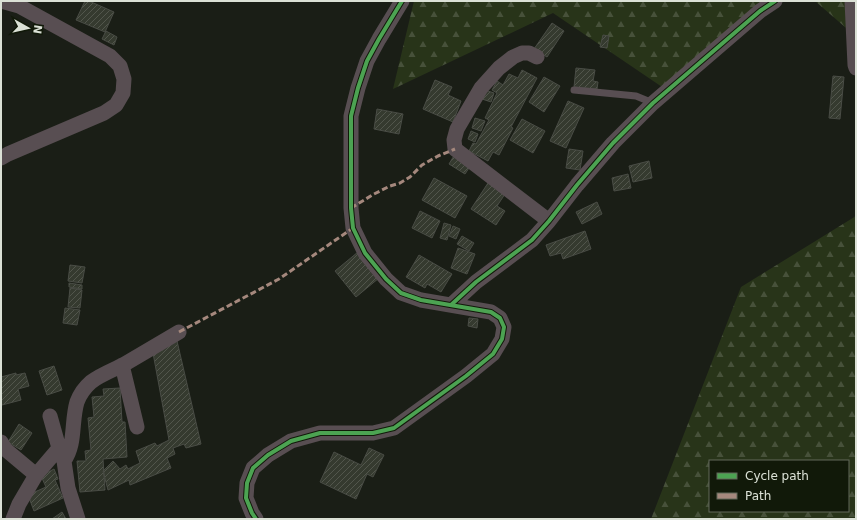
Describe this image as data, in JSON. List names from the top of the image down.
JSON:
{
  "legend": ["Cycle path", "Path"],
  "north": "right"
}
